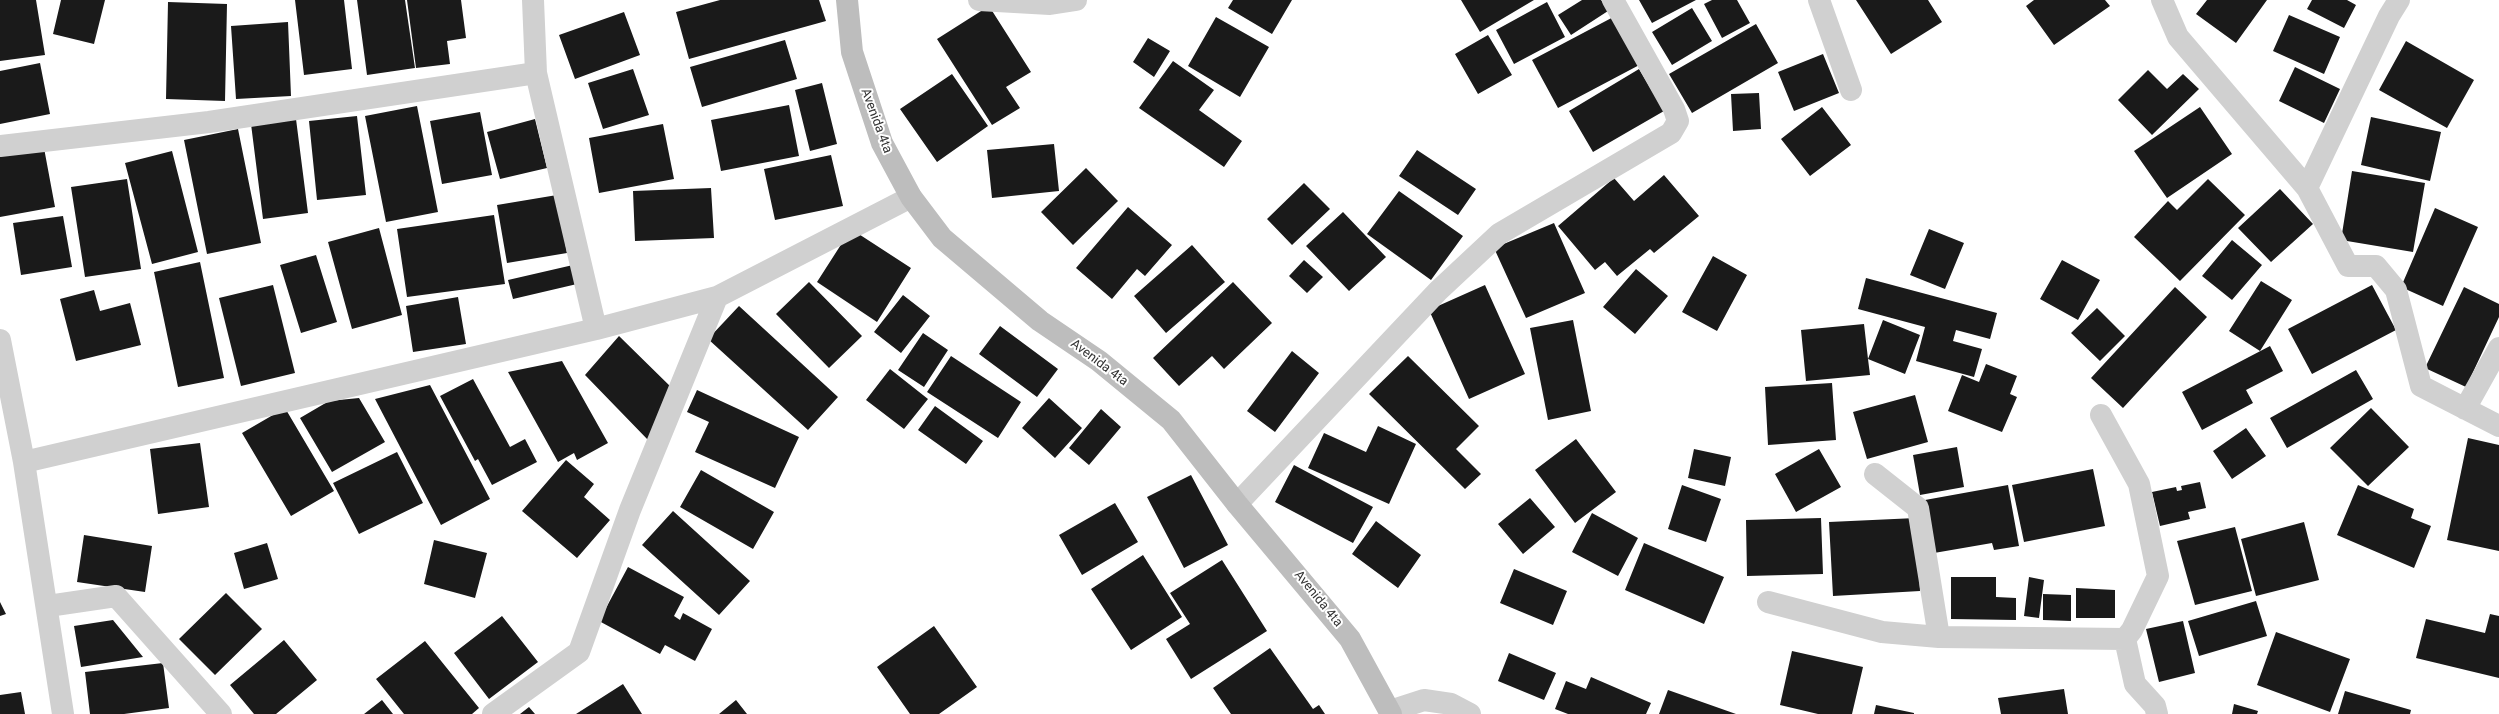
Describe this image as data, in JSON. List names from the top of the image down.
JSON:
{
  "streets": {
    "street": ["Avenida 4ta"]
  }
}
